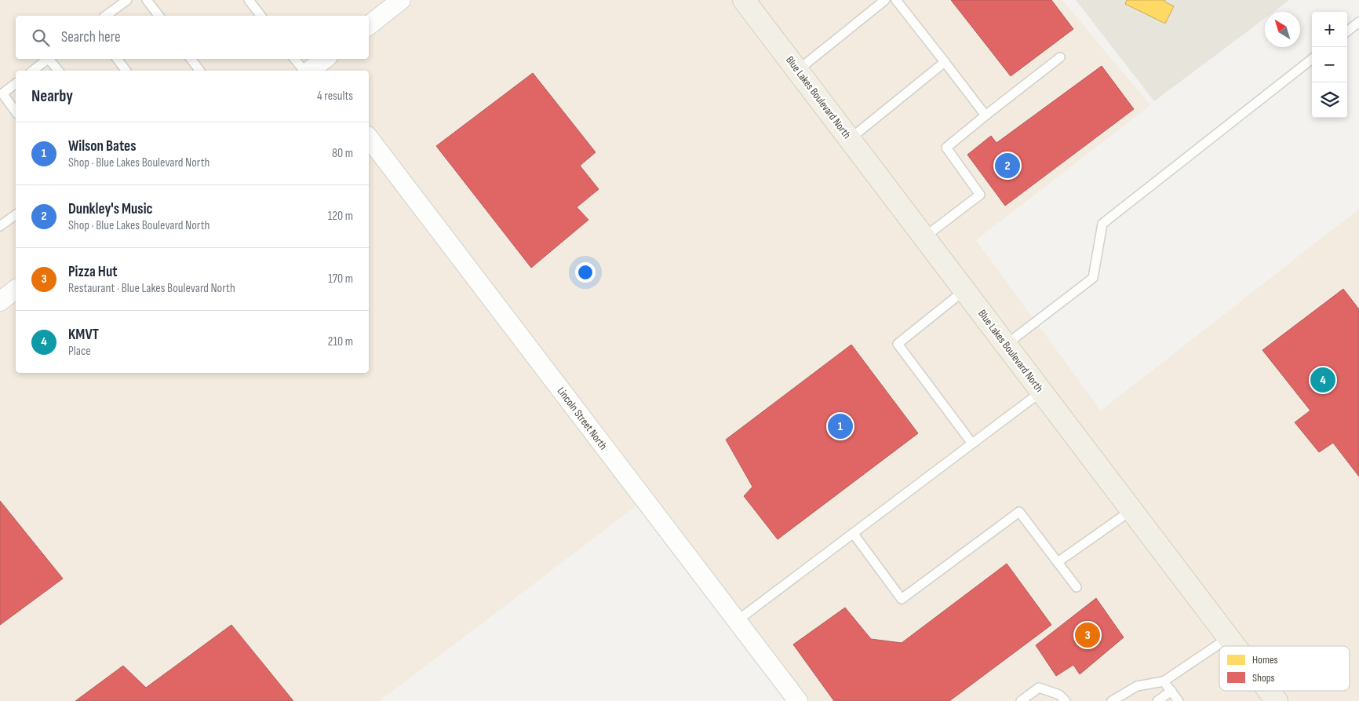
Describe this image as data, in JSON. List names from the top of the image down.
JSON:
{
  "streets": {
    "main road": ["Blue Lakes Boulevard North"],
    "street": ["Lincoln Street North"]
  },
  "legend": ["Homes", "Shops"],
  "north": "top left",
  "page": {
    "map_buttons": ["+", "−"],
    "search": "Search here",
    "heading": ["Nearby", "4 results"],
    "list": [
      {
        "mark": "1",
        "name": "Wilson Bates",
        "note": "Shop · Blue Lakes Boulevard North",
        "value": "80 m"
      },
      {
        "mark": "2",
        "name": "Dunkley's Music",
        "note": "Shop · Blue Lakes Boulevard North",
        "value": "120 m"
      },
      {
        "mark": "3",
        "name": "Pizza Hut",
        "note": "Restaurant · Blue Lakes Boulevard North",
        "value": "170 m"
      },
      {
        "mark": "4",
        "name": "KMVT",
        "note": "Place",
        "value": "210 m"
      }
    ],
    "pins": [
      "2",
      "4",
      "1",
      "3"
    ]
  }
}
